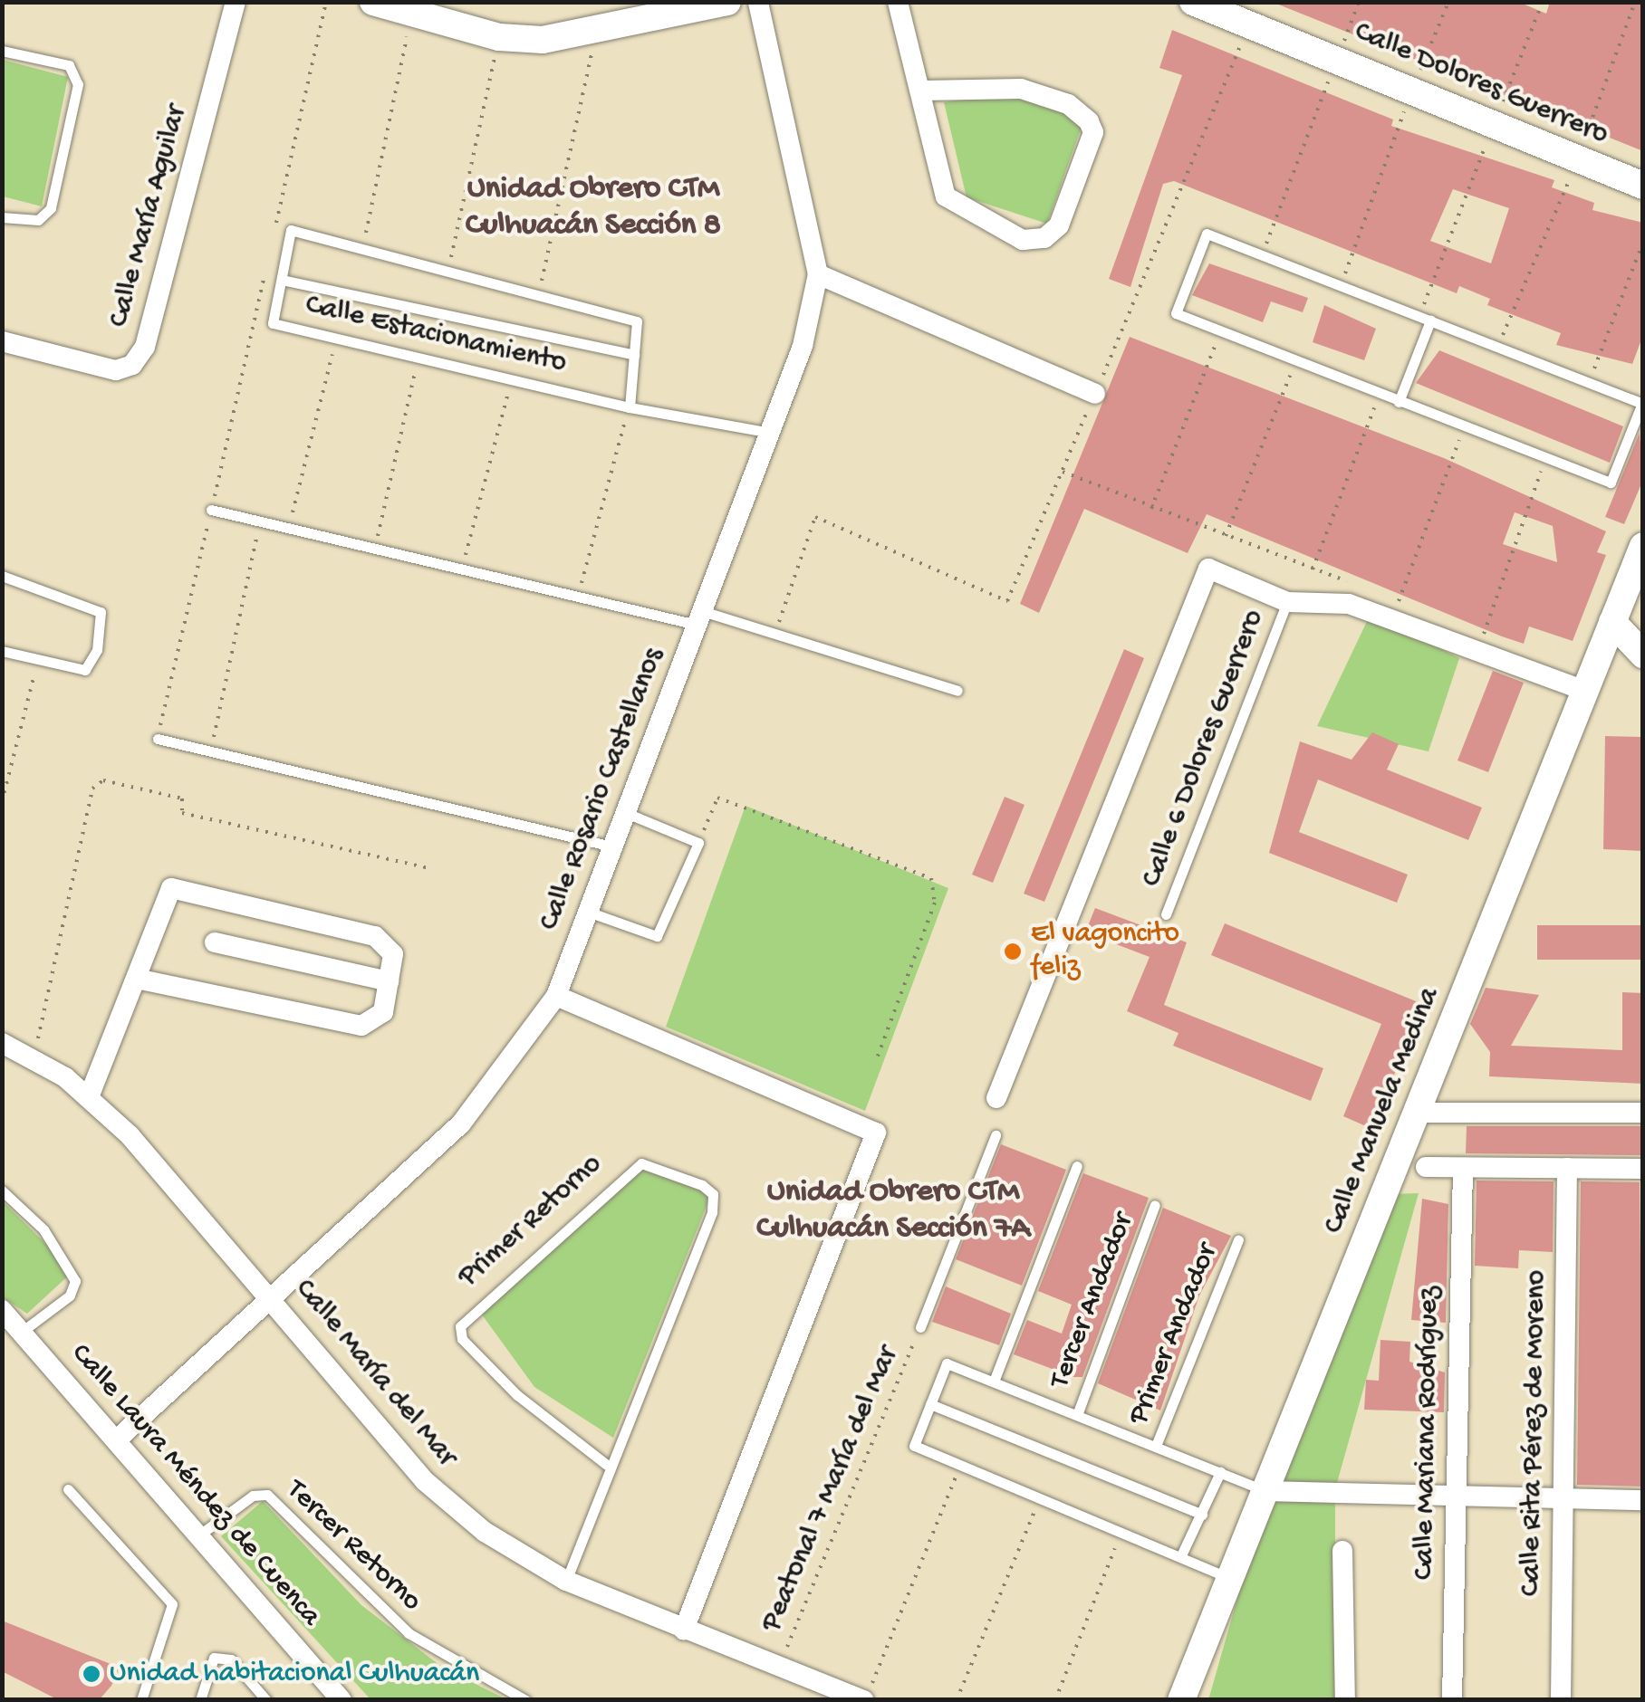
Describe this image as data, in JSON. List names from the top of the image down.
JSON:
{
  "streets": {
    "street": [
      "Calle Dolores Guerrero",
      "Calle María Aguilar",
      "Calle Rosario Castellanos",
      "Calle Manuela Medina",
      "Calle María del Mar",
      "Calle Mariana Rodríguez",
      "Calle Rita Pérez de Moreno",
      "Calle Laura Méndez de Cuenca"
    ],
    "lane": [
      "Calle Estacionamiento",
      "Calle 6 Dolores Guerrero",
      "Primer Retorno",
      "Tercer Andador",
      "Primer Andador",
      "Tercer Retorno"
    ],
    "path": ["Peatonal 7 María del Mar"]
  },
  "crossings": [
    ["Calle Estacionamiento", "Calle Rosario Castellanos"],
    ["Calle Rosario Castellanos", "Calle María del Mar"],
    ["Calle Rosario Castellanos", "Calle Laura Méndez de Cuenca"],
    ["Primer Retorno", "Calle María del Mar"],
    ["Calle María del Mar", "Peatonal 7 María del Mar"],
    ["Calle Laura Méndez de Cuenca", "Tercer Retorno"]
  ],
  "districts": ["Unidad Obrero CTM Culhuacán Sección 8", "Unidad Obrero CTM Culhuacán Sección 7A"],
  "places": ["El vagoncito feliz", "Unidad habitacional Culhuacán"]
}
